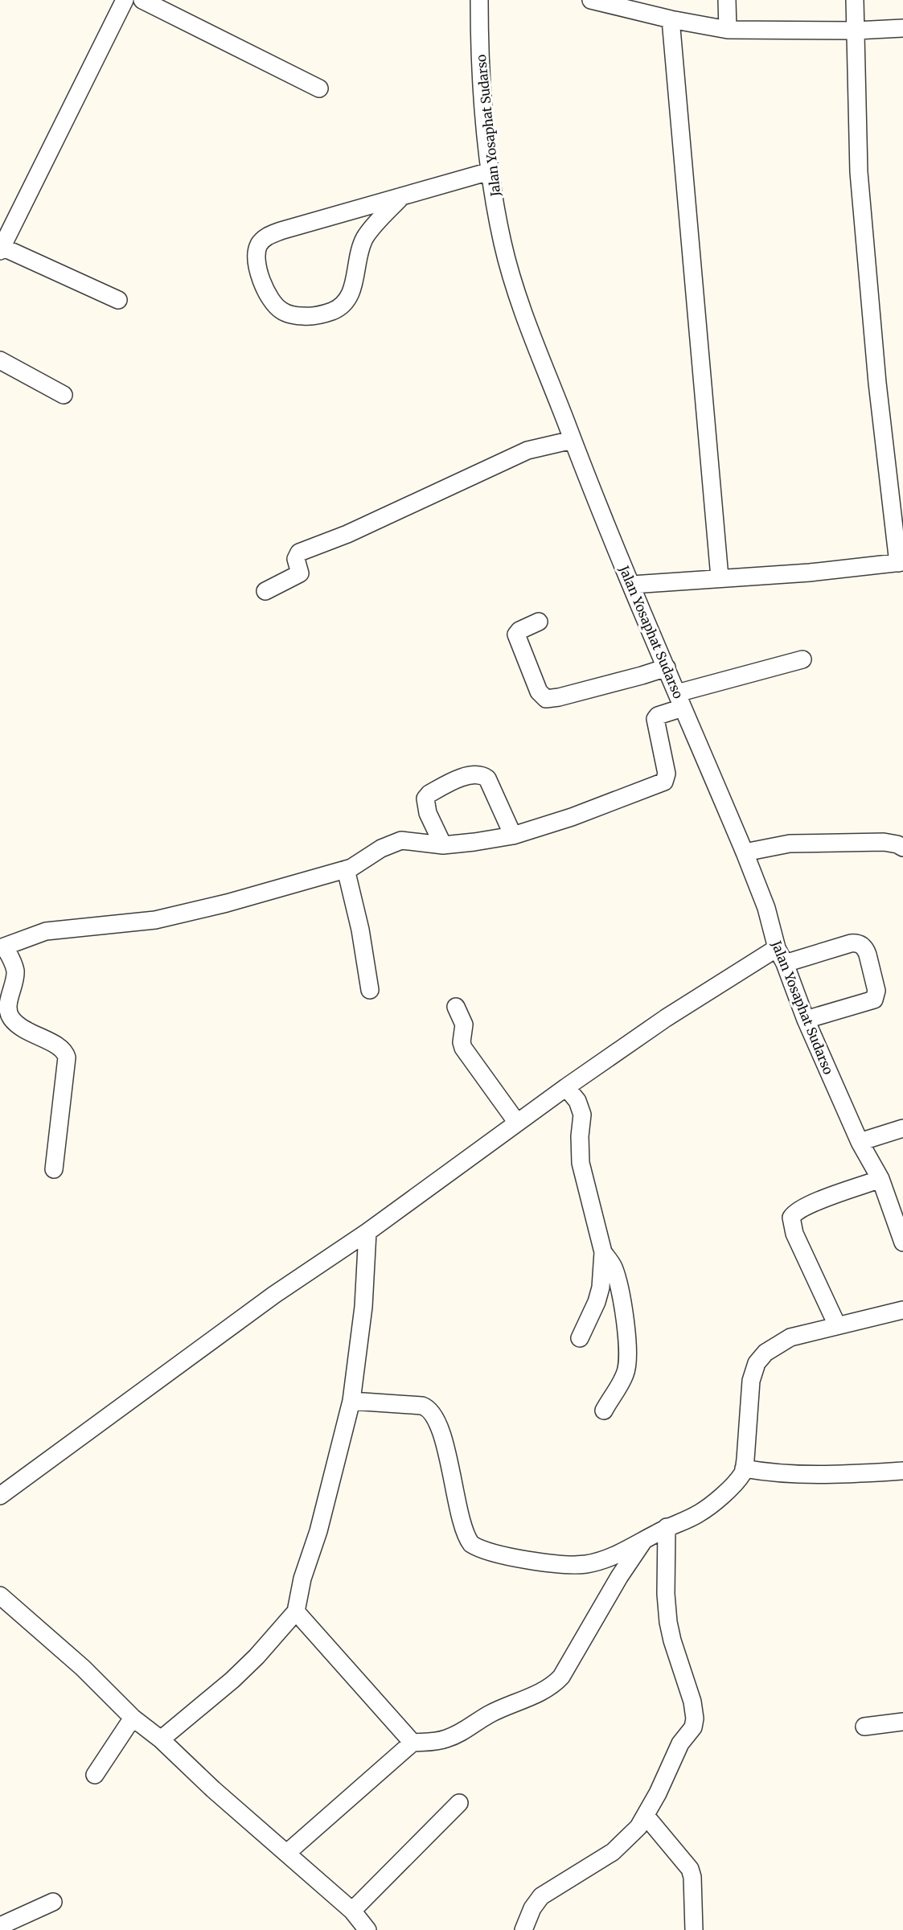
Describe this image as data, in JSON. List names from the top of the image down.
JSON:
{
  "streets": {
    "street": ["Jalan Yosaphat Sudarso"]
  }
}
